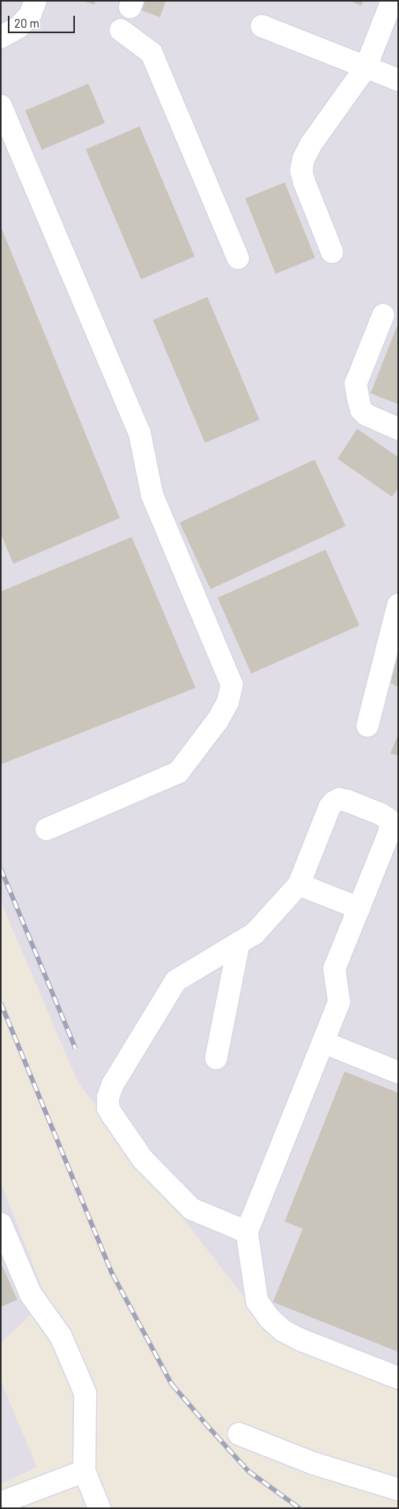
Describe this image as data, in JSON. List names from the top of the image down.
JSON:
{
  "scale_bar": "20 m"
}
